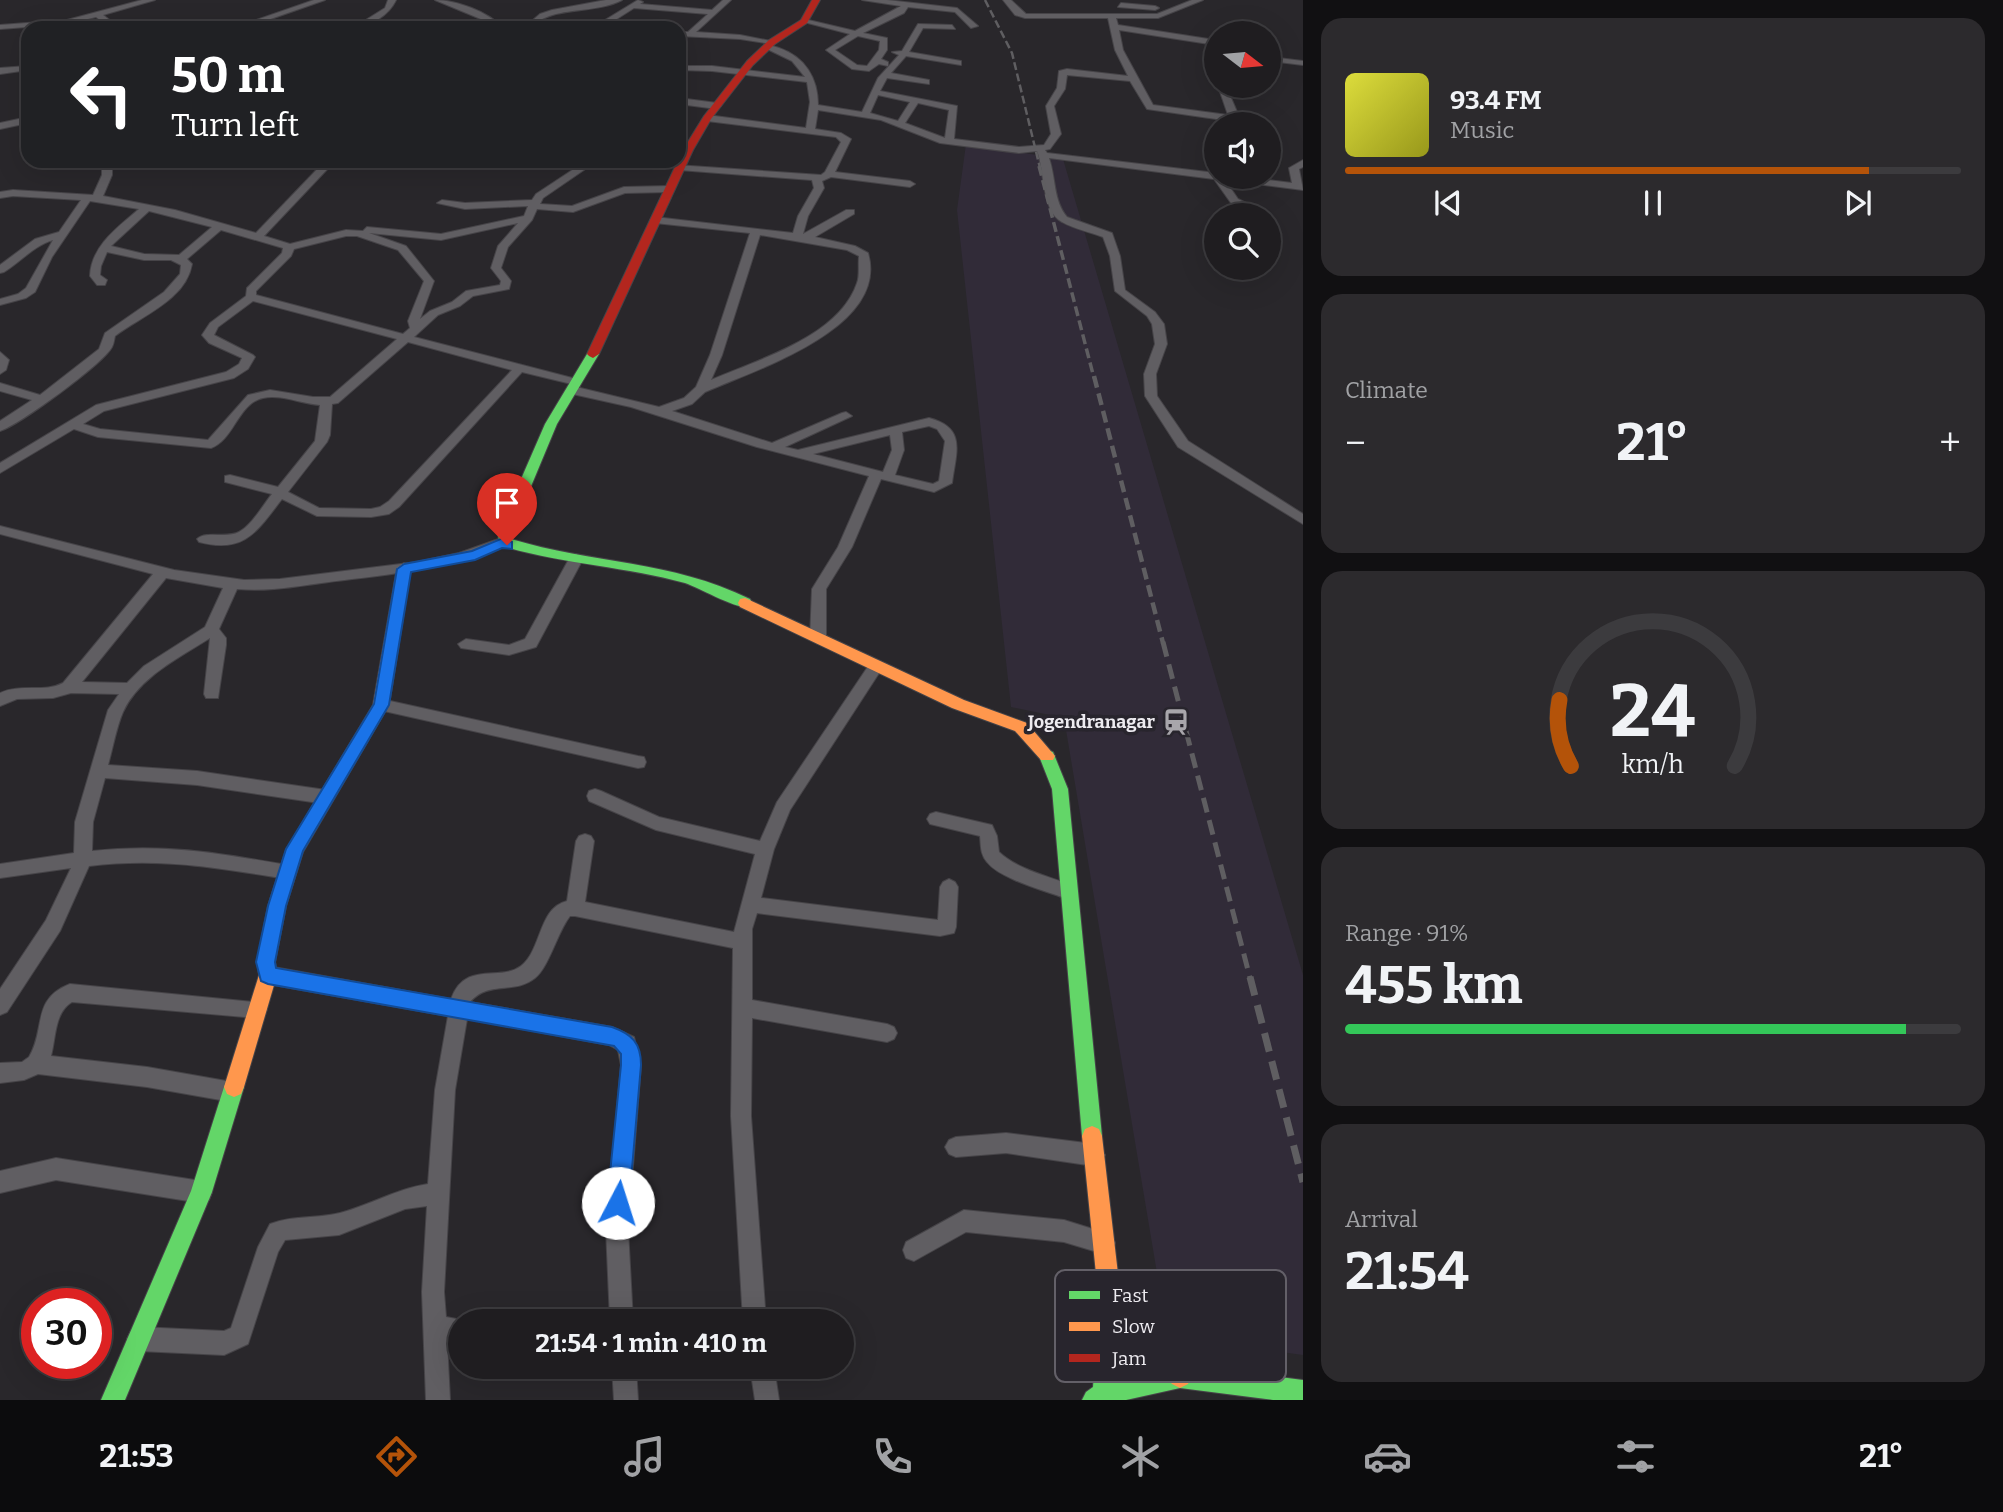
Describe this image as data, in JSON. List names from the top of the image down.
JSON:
{
  "places": {
    "station": ["Jogendranagar"]
  },
  "legend": ["Fast", "Slow", "Jam"],
  "north": "right",
  "page": {
    "turn": ["50 m", "Turn left"],
    "song": ["93.4 FM", "Music"],
    "tile": [
      "Climate",
      ["Range · 91%", "455 km"],
      ["Arrival", "21:54"]
    ],
    "heat": ["−", "21°", "+"],
    "limit": "30",
    "trip": "21:54 · 1 min · 410 m",
    "tabs": ["21:53", "21°"],
    "gauge": ["24", "km/h"]
  }
}
